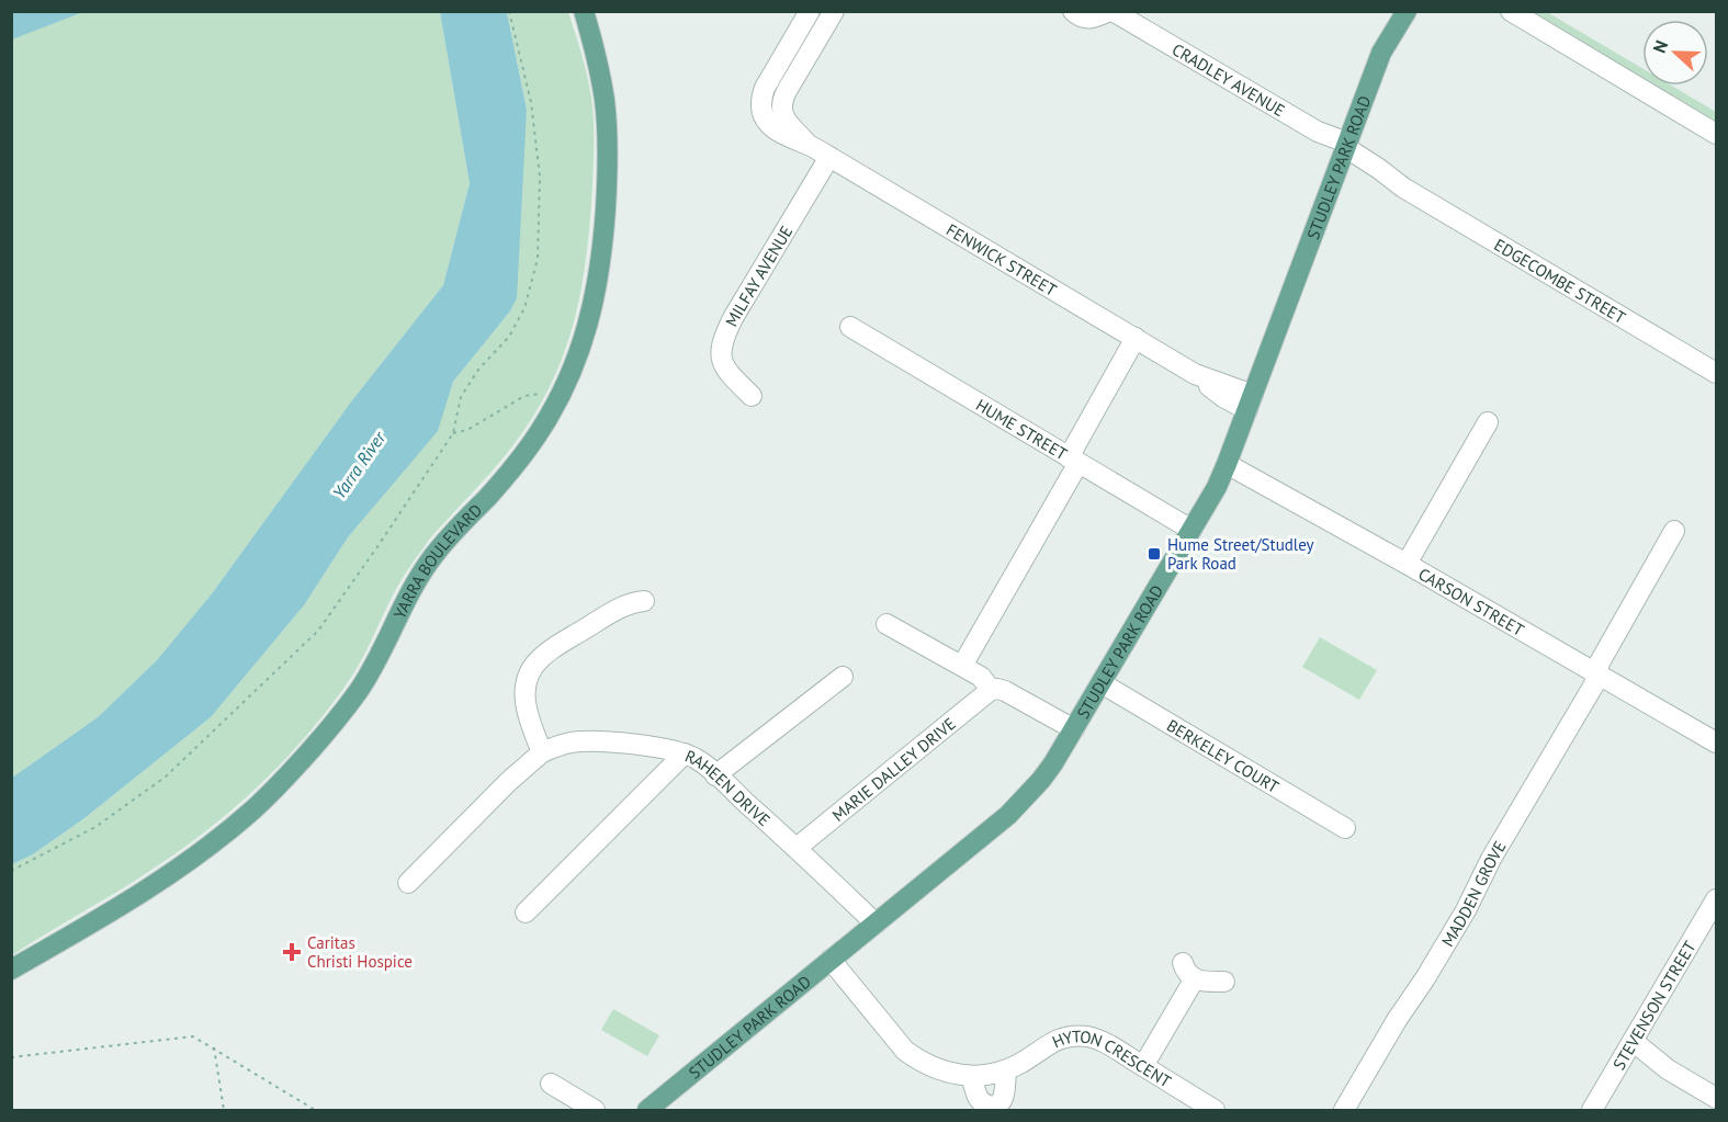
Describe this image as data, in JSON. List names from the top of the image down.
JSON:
{
  "streets": {
    "main road": ["STUDLEY PARK ROAD", "YARRA BOULEVARD"],
    "street": [
      "CRADLEY AVENUE",
      "FENWICK STREET",
      "MILFAY AVENUE",
      "EDGECOMBE STREET",
      "HUME STREET",
      "CARSON STREET",
      "BERKELEY COURT",
      "MARIE DALLEY DRIVE",
      "RAHEEN DRIVE",
      "MADDEN GROVE",
      "STEVENSON STREET",
      "HYTON CRESCENT"
    ]
  },
  "crossings": [
    ["CRADLEY AVENUE", "STUDLEY PARK ROAD"],
    ["CRADLEY AVENUE", "EDGECOMBE STREET"],
    ["STUDLEY PARK ROAD", "FENWICK STREET"],
    ["STUDLEY PARK ROAD", "EDGECOMBE STREET"],
    ["STUDLEY PARK ROAD", "HUME STREET"],
    ["STUDLEY PARK ROAD", "CARSON STREET"],
    ["STUDLEY PARK ROAD", "BERKELEY COURT"],
    ["STUDLEY PARK ROAD", "RAHEEN DRIVE"],
    ["STUDLEY PARK ROAD", "HYTON CRESCENT"],
    ["FENWICK STREET", "MILFAY AVENUE"],
    ["CARSON STREET", "MADDEN GROVE"],
    ["MARIE DALLEY DRIVE", "RAHEEN DRIVE"]
  ],
  "water": ["Yarra River"],
  "places": {
    "transit": ["Hume Street/Studley Park Road"],
    "health": ["Caritas Christi Hospice"]
  },
  "north": "left"
}
